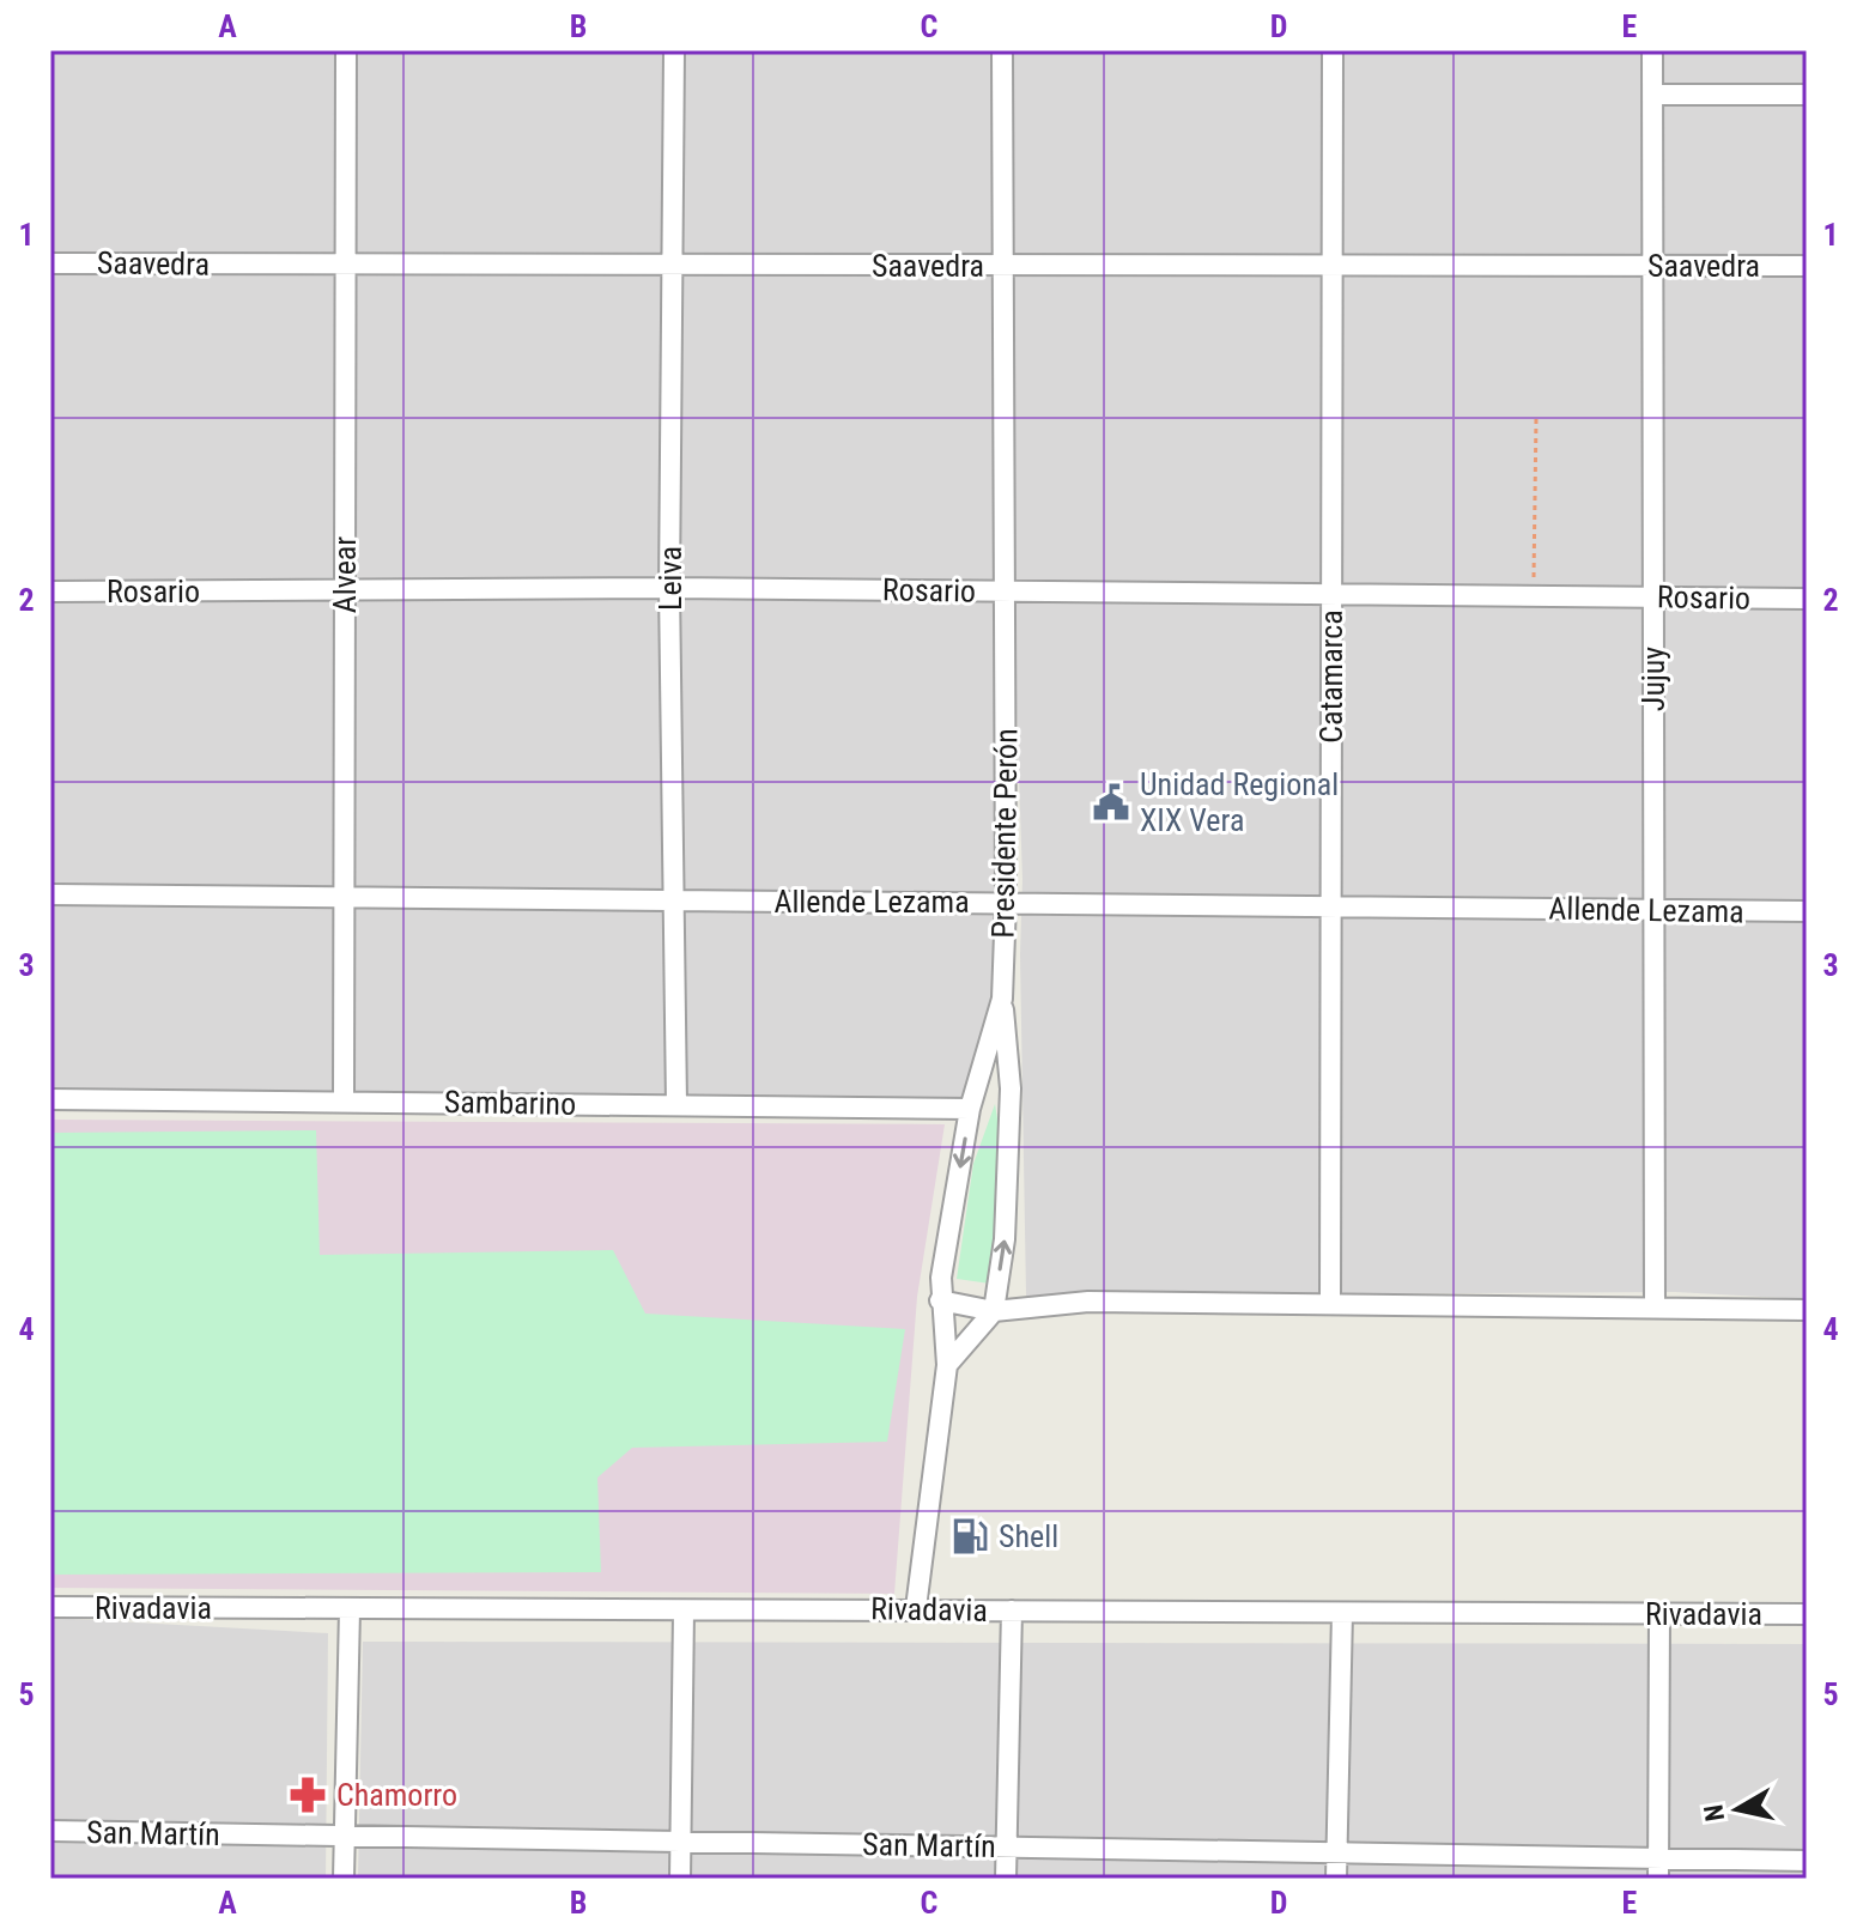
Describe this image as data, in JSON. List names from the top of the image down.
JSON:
{
  "streets": {
    "street": [
      "Saavedra",
      "Alvear",
      "Leiva",
      "Rosario",
      "Catamarca",
      "Jujuy",
      "Presidente Perón",
      "Allende Lezama",
      "Sambarino",
      "Rivadavia",
      "San Martín"
    ]
  },
  "crossings": [
    ["Saavedra", "Alvear"],
    ["Saavedra", "Leiva"],
    ["Saavedra", "Catamarca"],
    ["Saavedra", "Jujuy"],
    ["Saavedra", "Presidente Perón"],
    ["Alvear", "Rosario"],
    ["Alvear", "Allende Lezama"],
    ["Alvear", "Sambarino"],
    ["Leiva", "Rosario"],
    ["Leiva", "Allende Lezama"],
    ["Leiva", "Sambarino"],
    ["Rosario", "Catamarca"],
    ["Rosario", "Jujuy"],
    ["Rosario", "Presidente Perón"],
    ["Catamarca", "Allende Lezama"],
    ["Jujuy", "Allende Lezama"],
    ["Presidente Perón", "Allende Lezama"],
    ["Presidente Perón", "Sambarino"],
    ["Presidente Perón", "Rivadavia"]
  ],
  "places": {
    "public building": ["Unidad Regional XIX Vera"],
    "fuel station": ["Shell"],
    "pharmacy": ["Chamorro"]
  },
  "north": "left",
  "grid": {
    "columns": [
      "A",
      "B",
      "C",
      "D",
      "E"
    ],
    "rows": [
      "1",
      "2",
      "3",
      "4",
      "5"
    ]
  }
}
